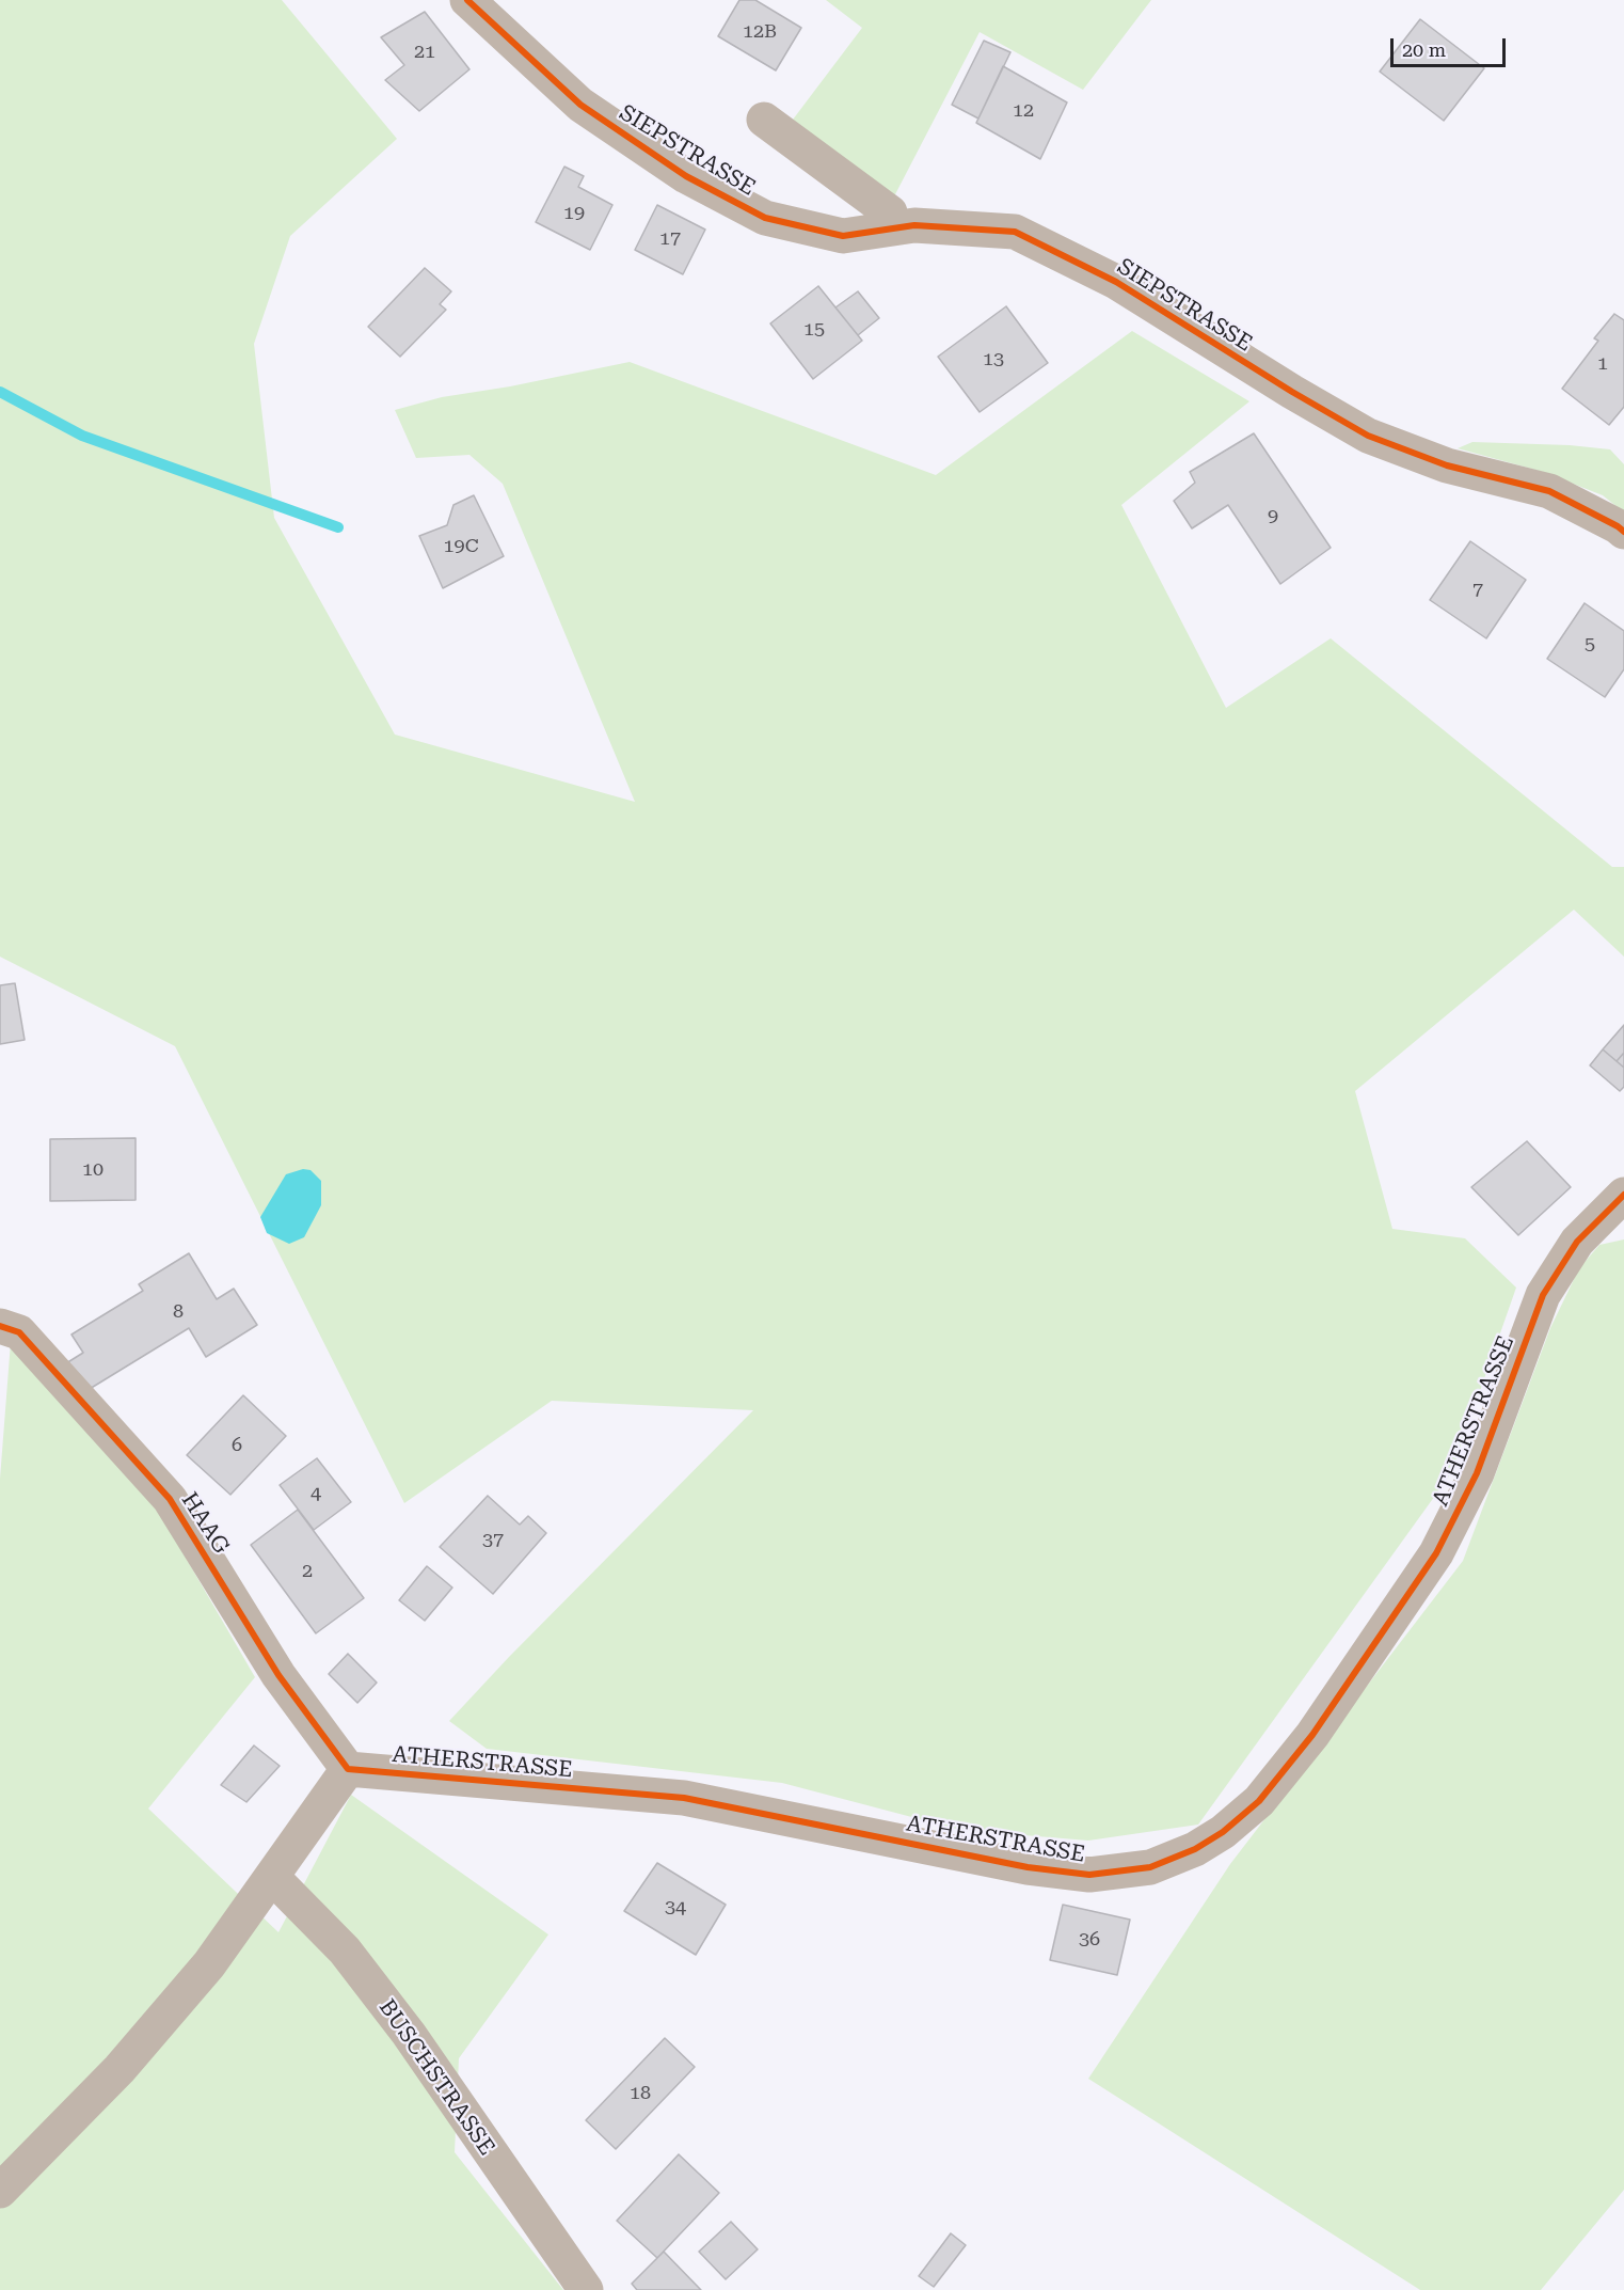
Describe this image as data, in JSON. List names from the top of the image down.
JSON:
{
  "streets": {
    "street": [
      "SIEPSTRASSE",
      "ATHERSTRASSE",
      "HAAG",
      "BUSCHSTRASSE"
    ]
  },
  "crossings": [
    ["ATHERSTRASSE", "HAAG"]
  ],
  "house_numbers": [
    "12B",
    "21",
    "12",
    "19",
    "17",
    "15",
    "13",
    "1",
    "9",
    "19C",
    "7",
    "5",
    "10",
    "8",
    "6",
    "4",
    "37",
    "2",
    "34",
    "36",
    "18"
  ],
  "scale_bar": "20 m"
}
